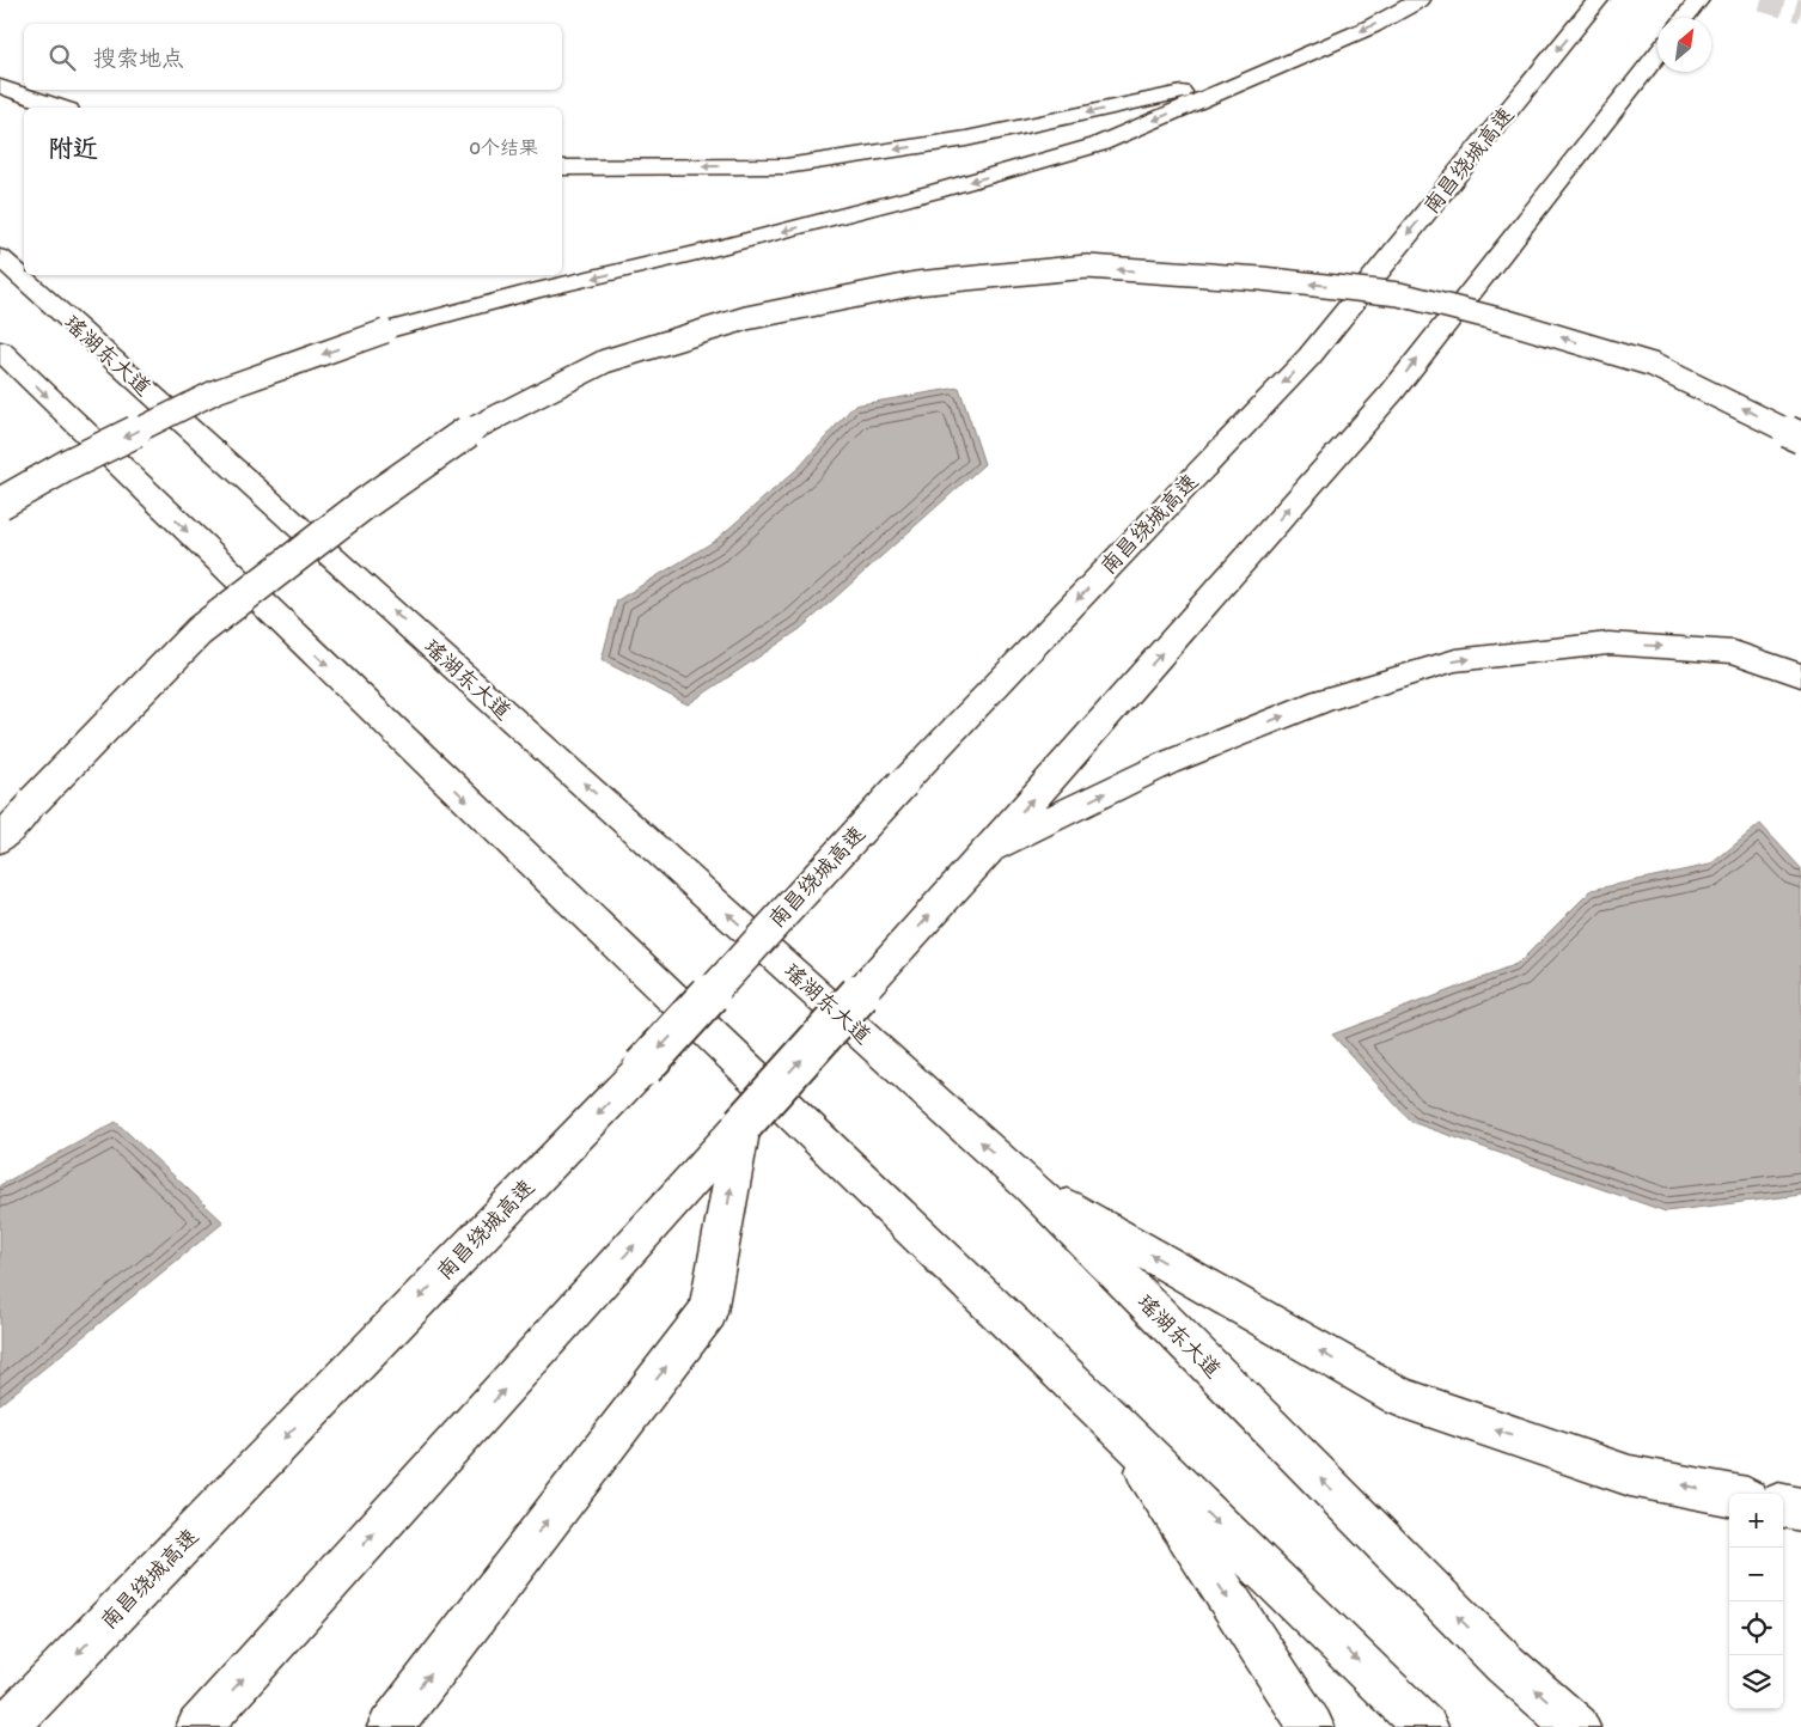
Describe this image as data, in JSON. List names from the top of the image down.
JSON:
{
  "streets": {
    "highway": ["南昌绕城高速", "瑶湖东大道"]
  },
  "north": "top right",
  "page": {
    "search": "搜索地点",
    "heading": ["附近", "0个结果"],
    "map_buttons": ["+", "−"]
  }
}
